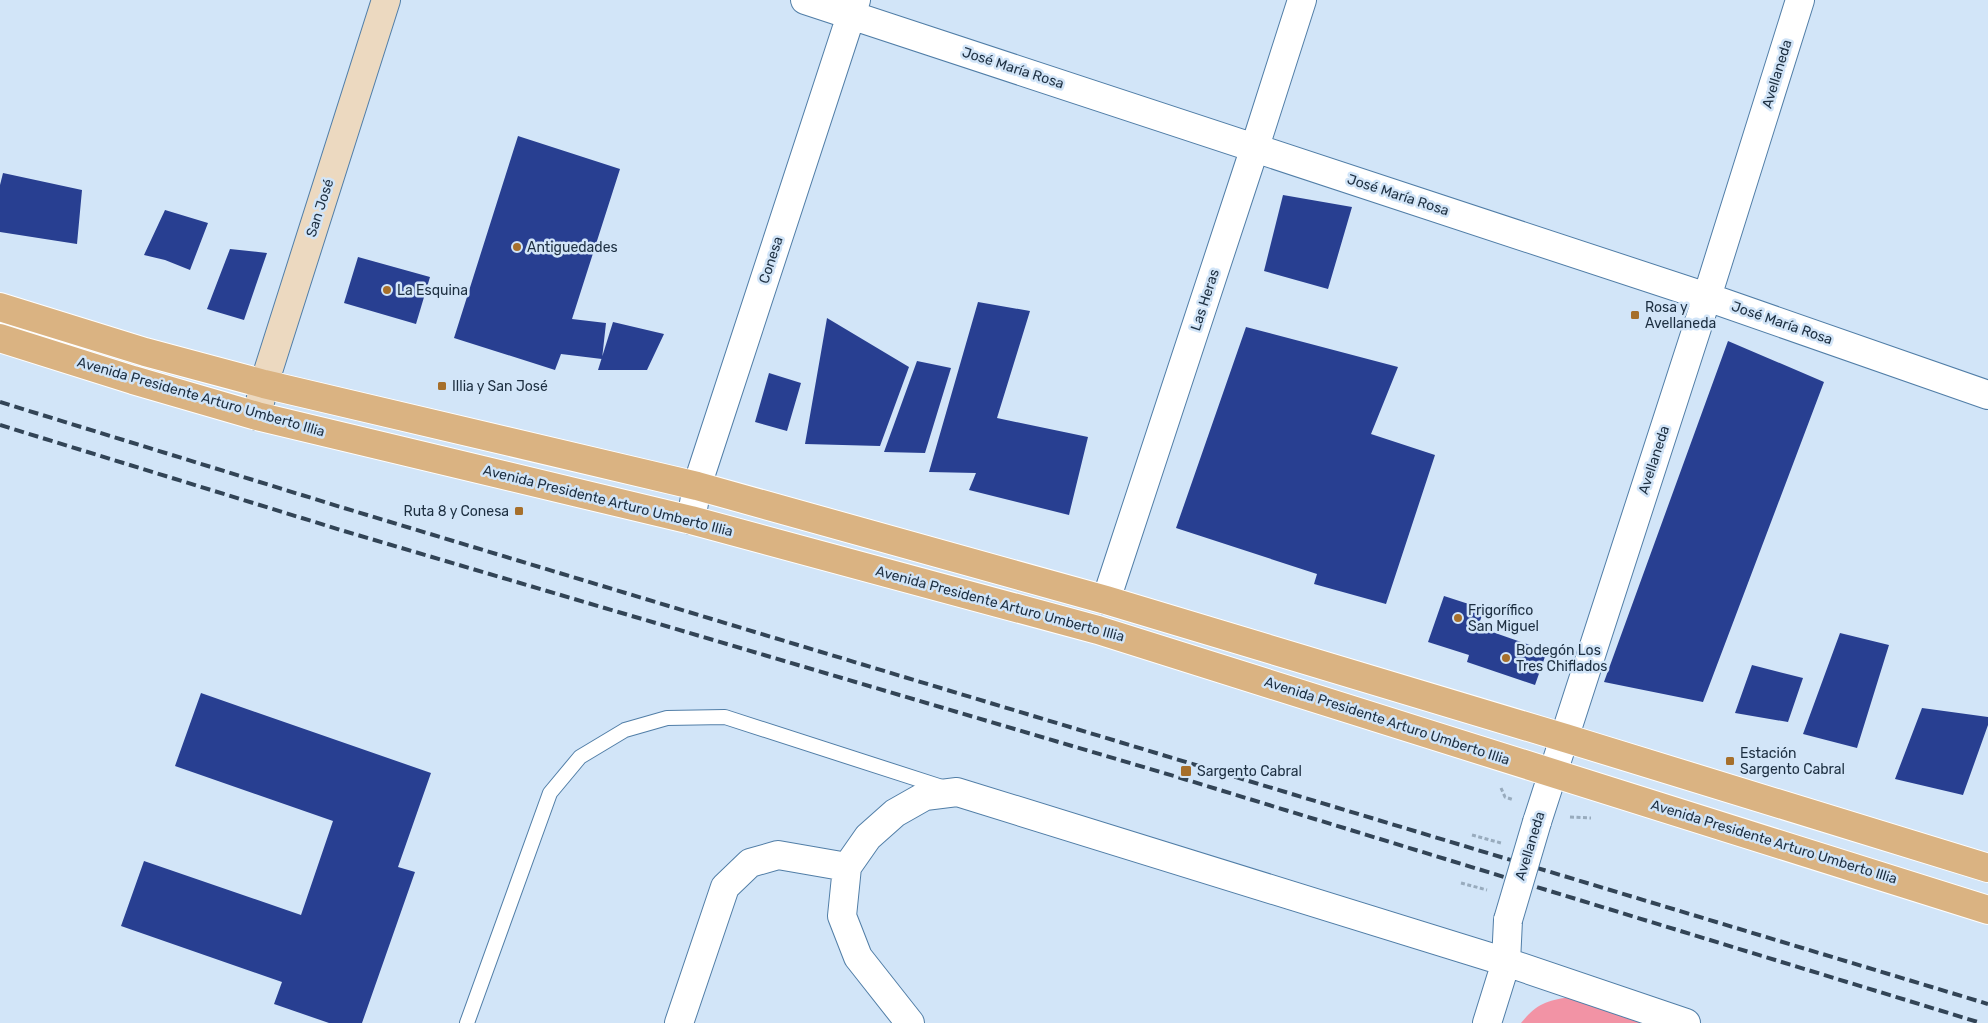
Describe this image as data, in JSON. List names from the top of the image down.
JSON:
{
  "streets": {
    "main road": ["Avenida Presidente Arturo Umberto Illia"],
    "street": [
      "José María Rosa",
      "Avellaneda",
      "San José",
      "Conesa",
      "Las Heras"
    ]
  },
  "crossings": [
    ["José María Rosa", "Avellaneda"],
    ["José María Rosa", "Conesa"],
    ["José María Rosa", "Las Heras"],
    ["Avellaneda", "Avenida Presidente Arturo Umberto Illia"],
    ["San José", "Avenida Presidente Arturo Umberto Illia"],
    ["Conesa", "Avenida Presidente Arturo Umberto Illia"],
    ["Las Heras", "Avenida Presidente Arturo Umberto Illia"]
  ],
  "places": {
    "other": [
      "Antiguedades",
      "La Esquina",
      "Frigorífico San Miguel",
      "Bodegón Los Tres Chiflados"
    ],
    "transit": [
      "Rosa y Avellaneda",
      "Illia y San José",
      "Ruta 8 y Conesa",
      "Estación Sargento Cabral",
      "Sargento Cabral"
    ]
  }
}
